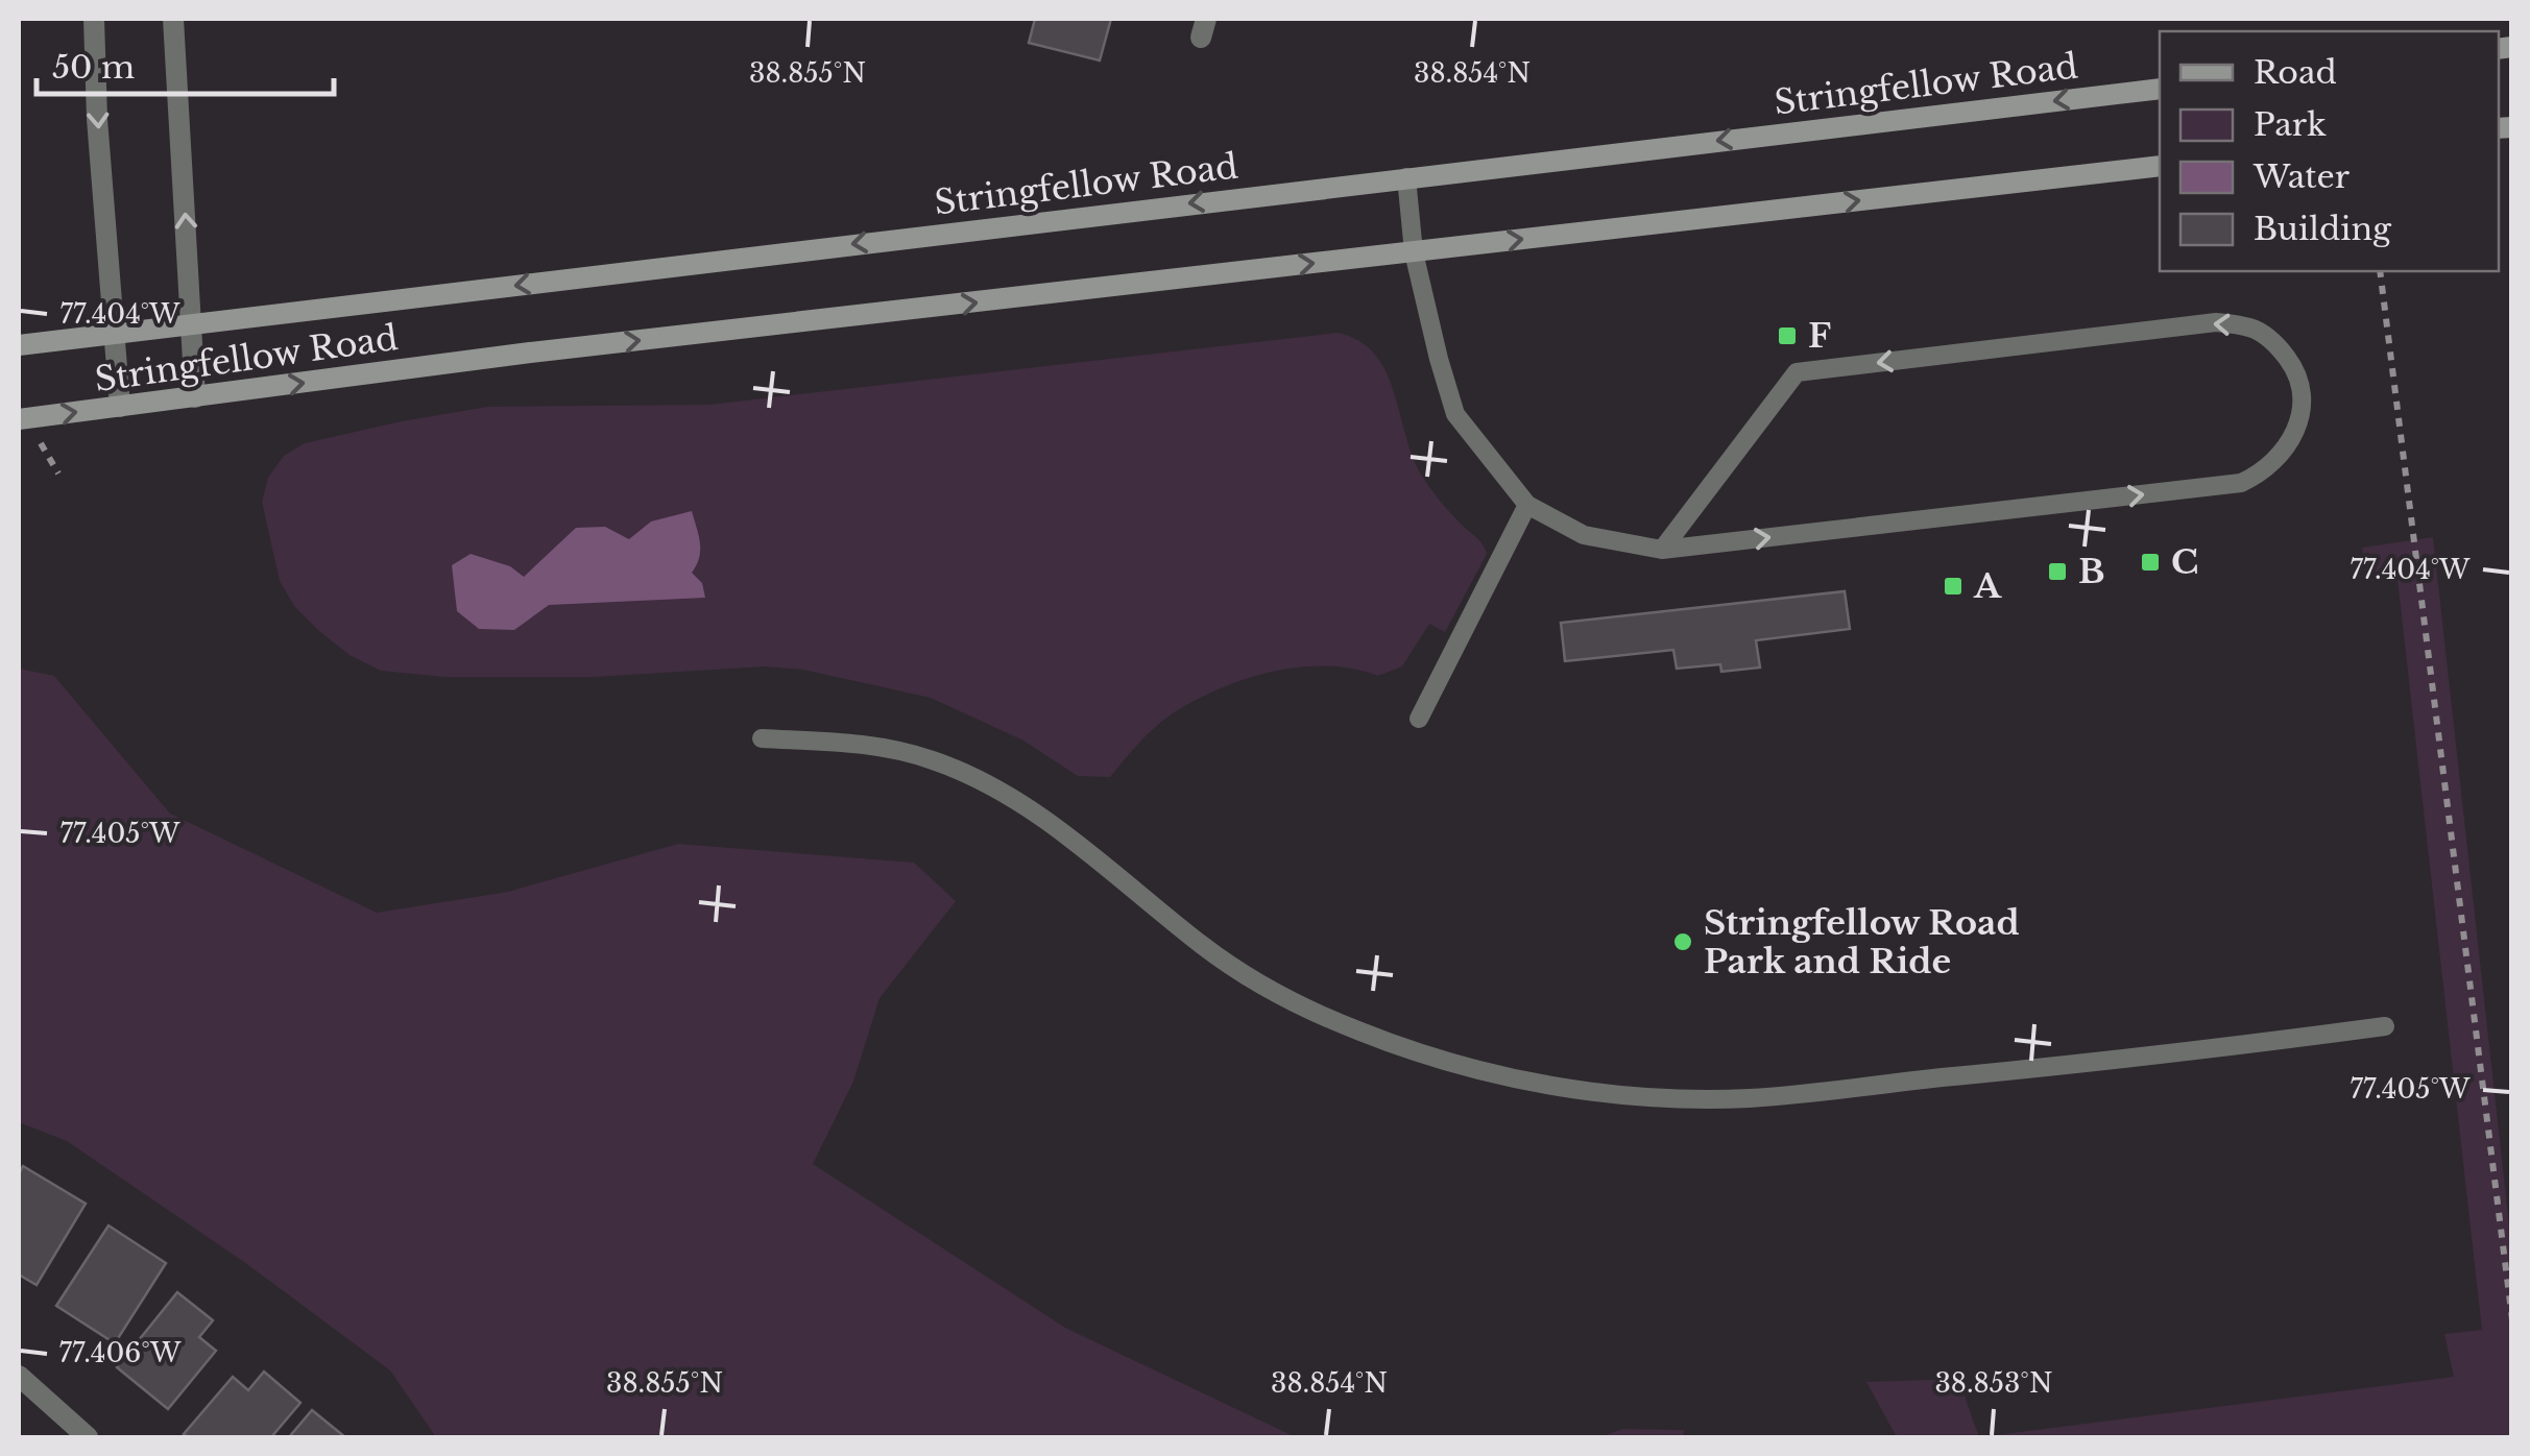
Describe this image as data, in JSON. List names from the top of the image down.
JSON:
{
  "streets": {
    "main road": ["Stringfellow Road"]
  },
  "places": {
    "transit": [
      "F",
      "C",
      "B",
      "A"
    ],
    "other": ["Stringfellow Road Park and Ride"]
  },
  "legend": [
    "Road",
    "Park",
    "Water",
    "Building"
  ],
  "scale_bar": "50 m",
  "coordinates": [
    "38.855°N",
    "38.854°N",
    "77.404°W",
    "77.405°W",
    "77.406°W",
    "38.853°N"
  ]
}
